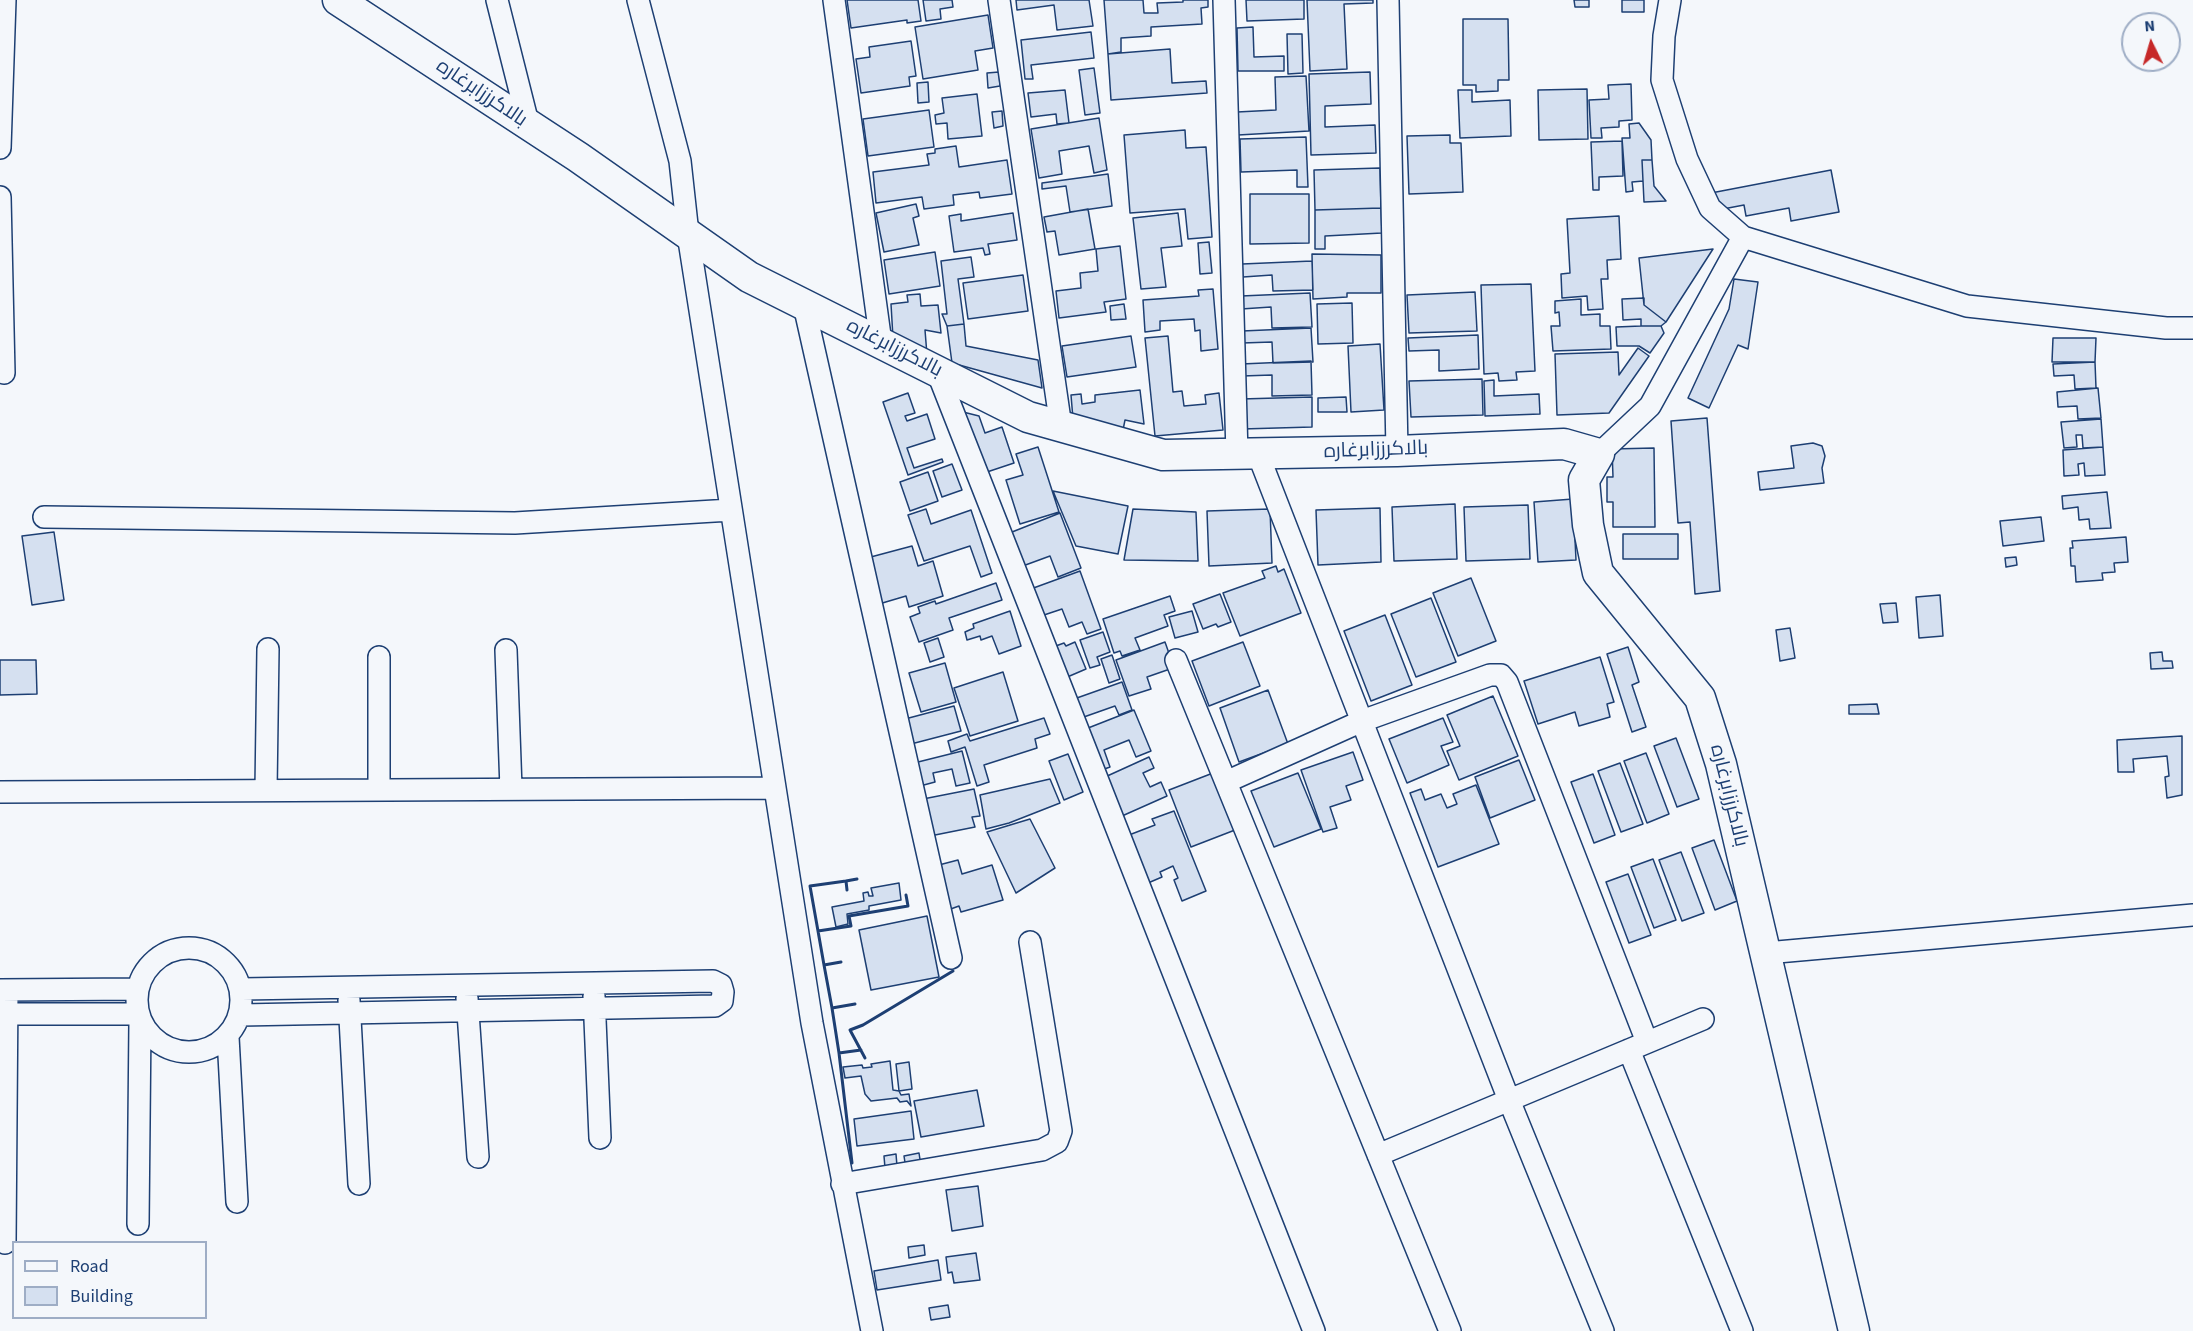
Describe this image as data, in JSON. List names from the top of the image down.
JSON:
{
  "streets": {
    "street": ["بالاکرززابرغاره"]
  },
  "legend": ["Road", "Building"],
  "north": "top"
}
